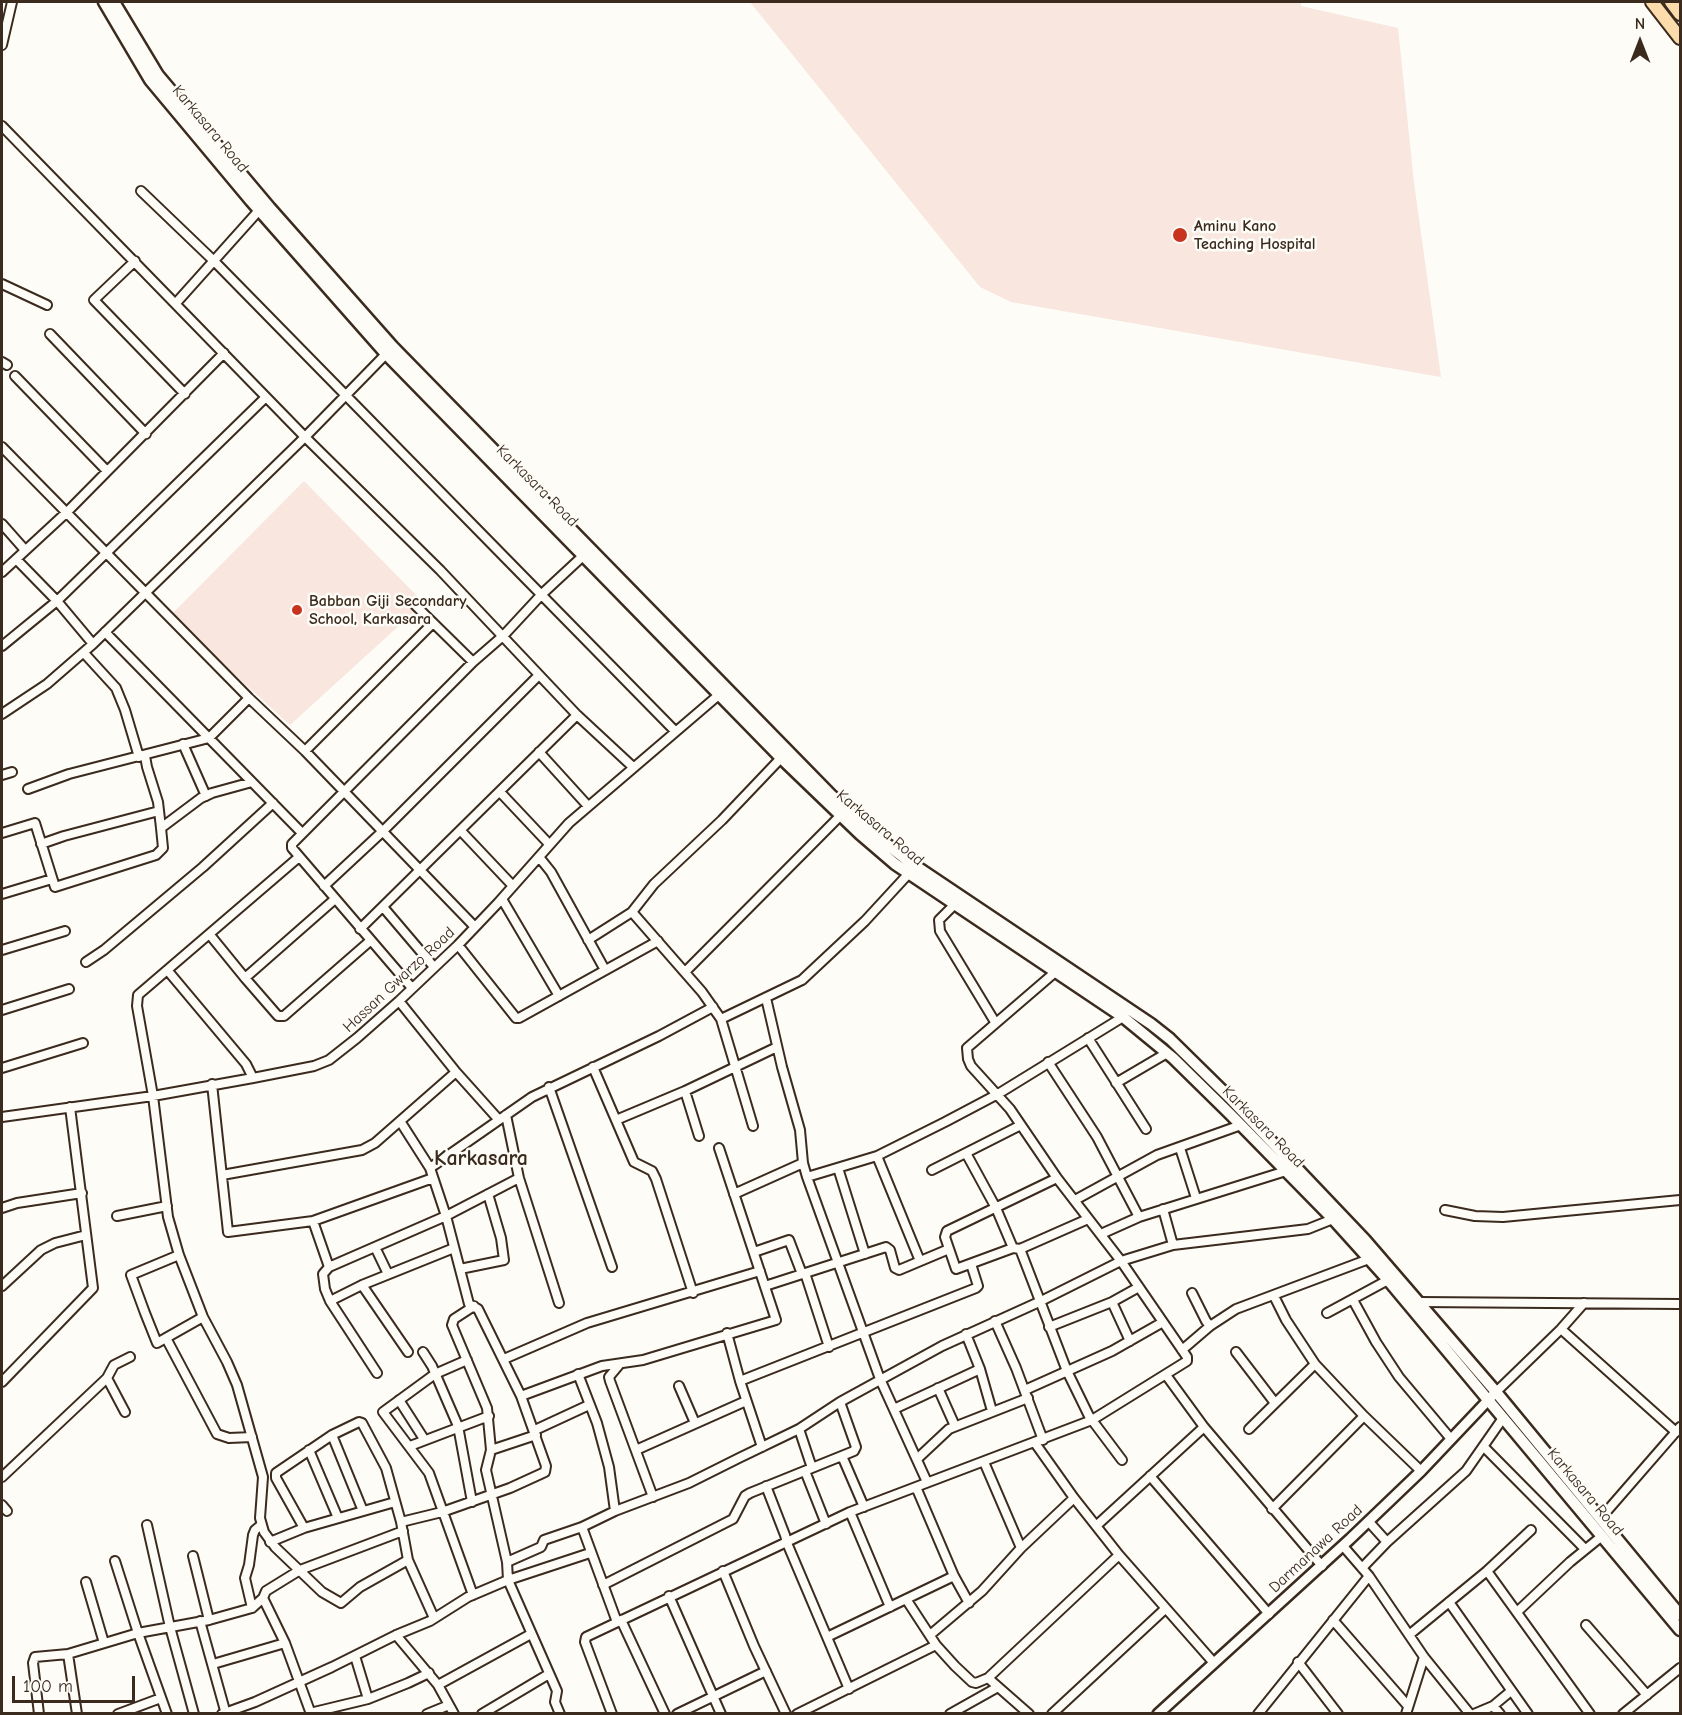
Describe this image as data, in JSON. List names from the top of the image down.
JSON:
{
  "streets": {
    "main road": ["Karkasara Road"],
    "street": ["Hassan Gwarzo Road", "Darmanawa Road"]
  },
  "crossings": [
    ["Karkasara Road", "Hassan Gwarzo Road"],
    ["Karkasara Road", "Darmanawa Road"]
  ],
  "districts": ["Karkasara"],
  "places": ["Aminu Kano Teaching Hospital", "Babban Giji Secondary School, Karkasara"],
  "scale_bar": "100 m",
  "north": "top"
}
